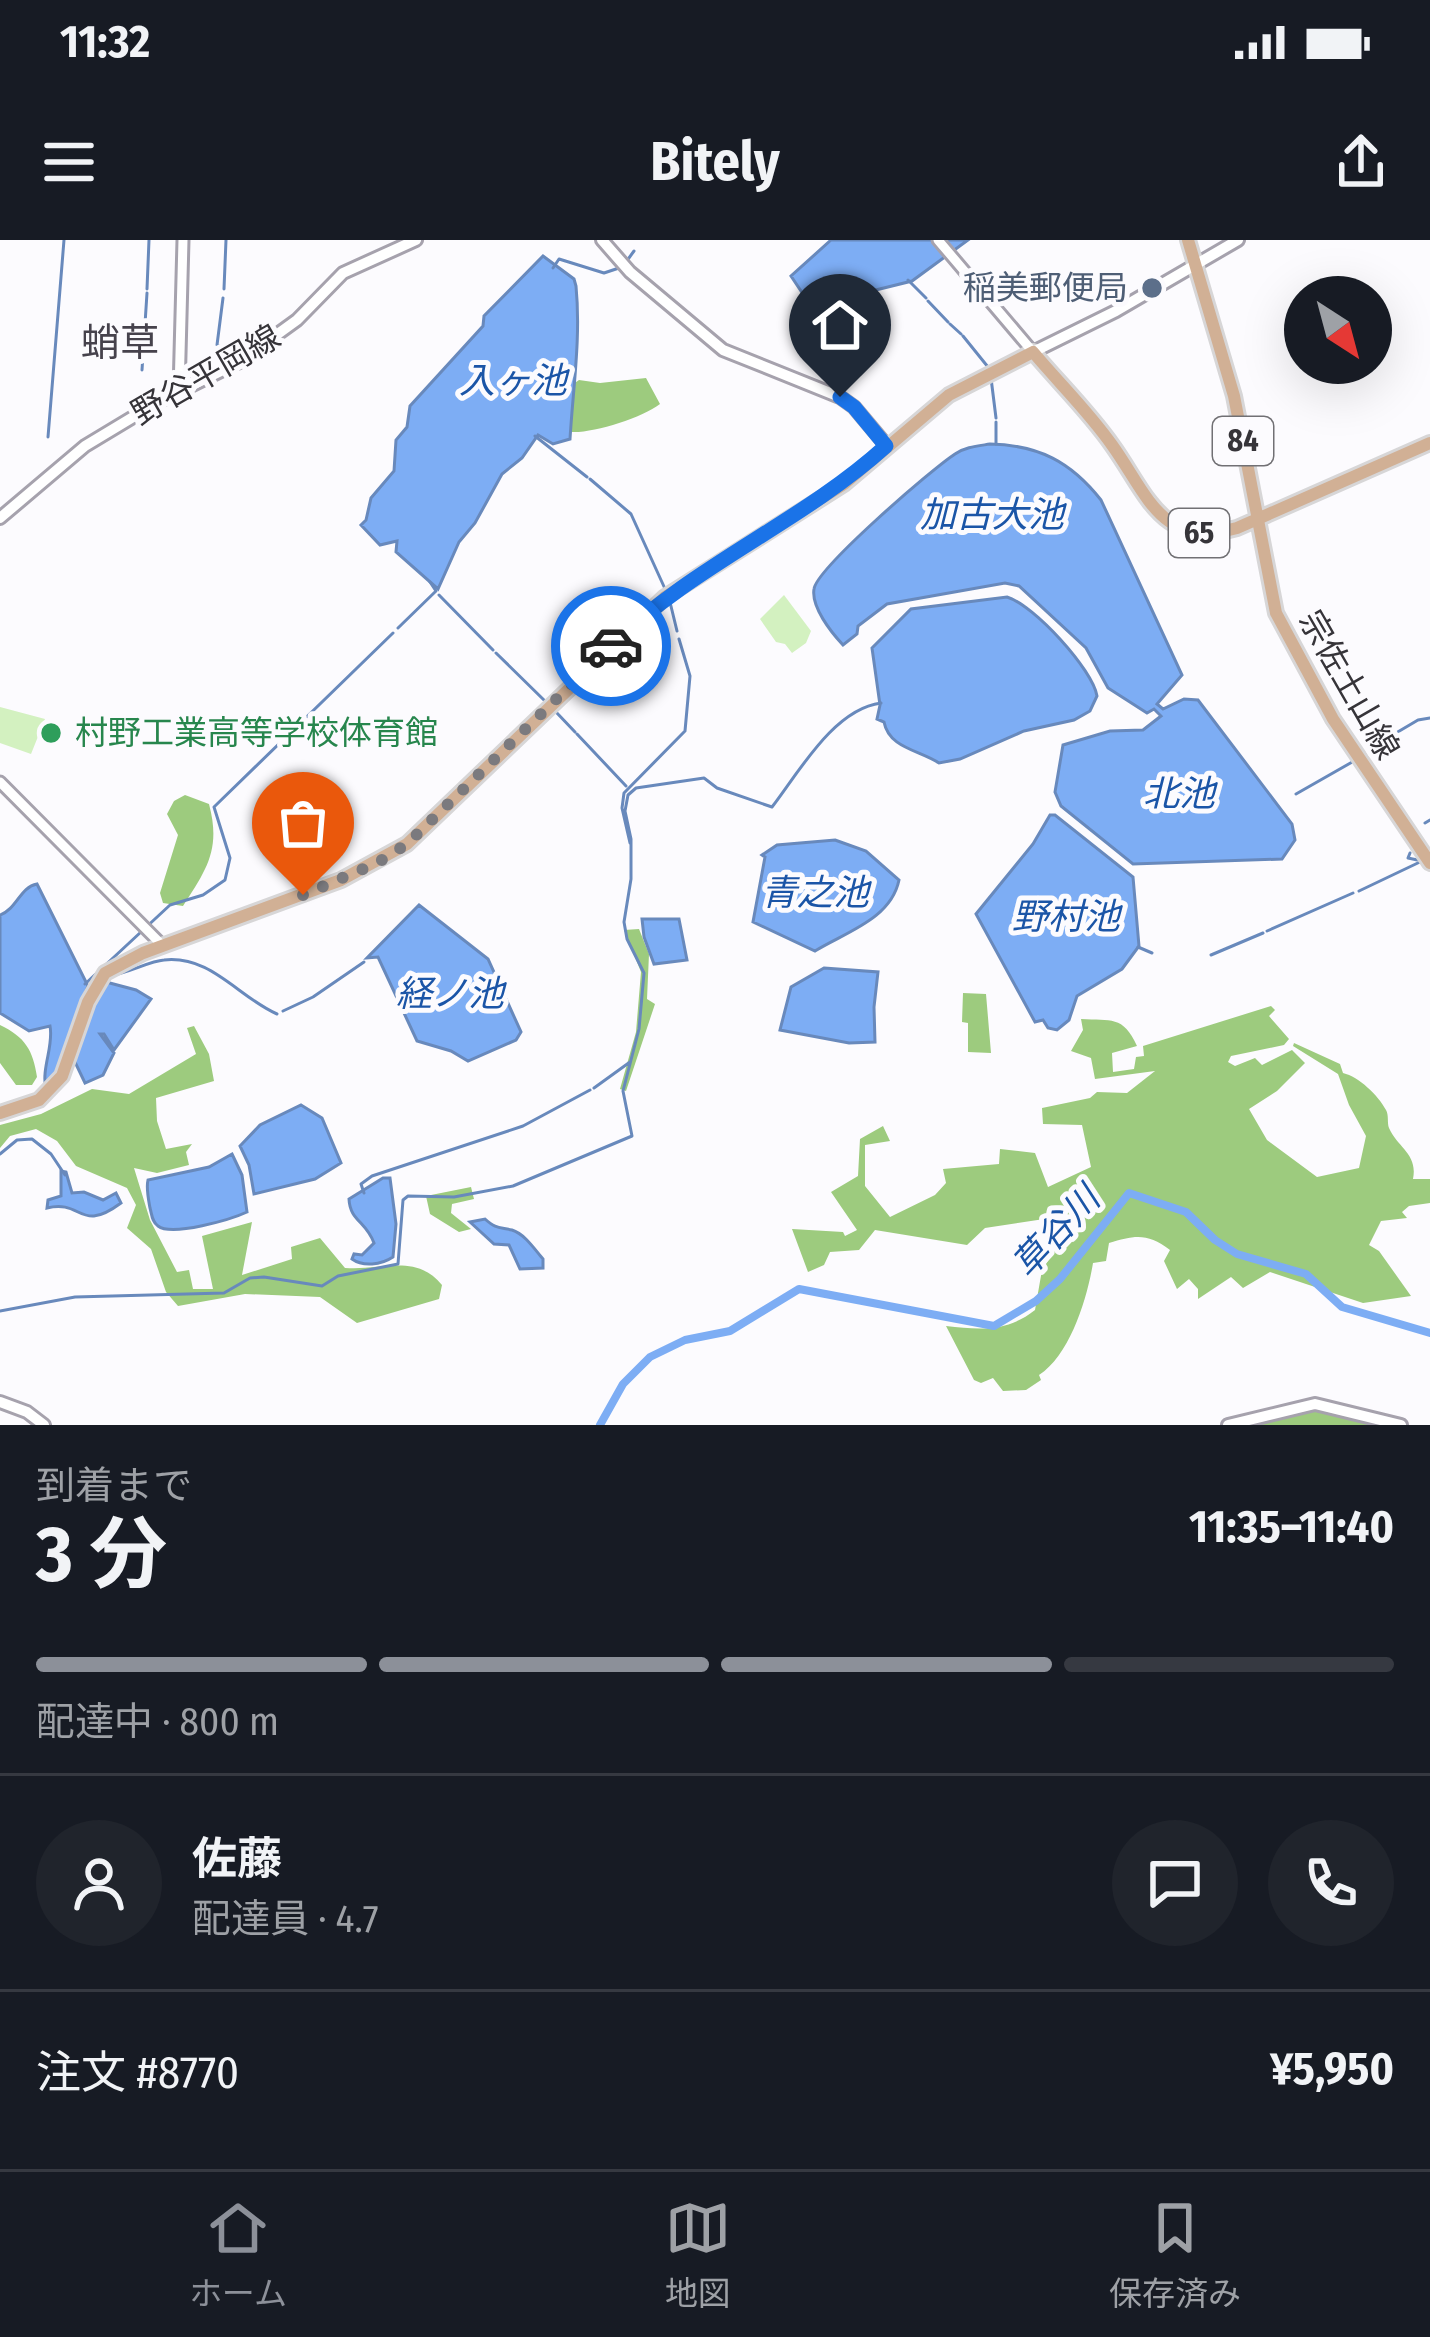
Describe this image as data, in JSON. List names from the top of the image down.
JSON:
{
  "streets": {
    "main road": [
      "野谷平岡線",
      "84",
      "65",
      "宗佐土山線"
    ]
  },
  "crossings": [
    ["65", "宗佐土山線"]
  ],
  "districts": ["蛸草"],
  "water": [
    "入ヶ池",
    "加古大池",
    "北池",
    "青之池",
    "野村池",
    "経ノ池",
    "草谷川"
  ],
  "places": ["稲美郵便局", "村野工業高等学校体育館"],
  "north": "bottom right",
  "page": {
    "status": "11:32",
    "header": "Bitely",
    "heading": ["3 分", "到着まで", "11:35–11:40"],
    "panel": [
      "佐藤",
      "配達員 · 4.7",
      "注文 #8770",
      "¥5,950"
    ],
    "bar": "配達中 · 800 m",
    "tabs": ["ホーム", "地図", "保存済み"]
  }
}
